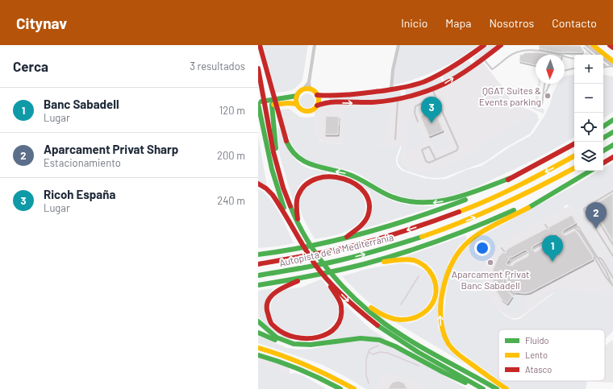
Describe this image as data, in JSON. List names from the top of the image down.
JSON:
{
  "streets": {
    "main road": ["Autopista de la Mediterrània"]
  },
  "places": ["QGAT Suites & Events parking", "Aparcament Privat Banc Sabadell"],
  "legend": ["Fluido", "Lento", "Atasco"],
  "north": "bottom",
  "page": {
    "header": "Citynav",
    "nav": [
      "Inicio",
      "Mapa",
      "Nosotros",
      "Contacto"
    ],
    "heading": ["Cerca", "3 resultados"],
    "map_buttons": ["+", "−"],
    "list": [
      {
        "mark": "1",
        "name": "Banc Sabadell",
        "note": "Lugar",
        "value": "120 m"
      },
      {
        "mark": "2",
        "name": "Aparcament Privat Sharp",
        "note": "Estacionamiento",
        "value": "200 m"
      },
      {
        "mark": "3",
        "name": "Ricoh España",
        "note": "Lugar",
        "value": "240 m"
      }
    ],
    "pins": ["3", "2", "1"]
  }
}
